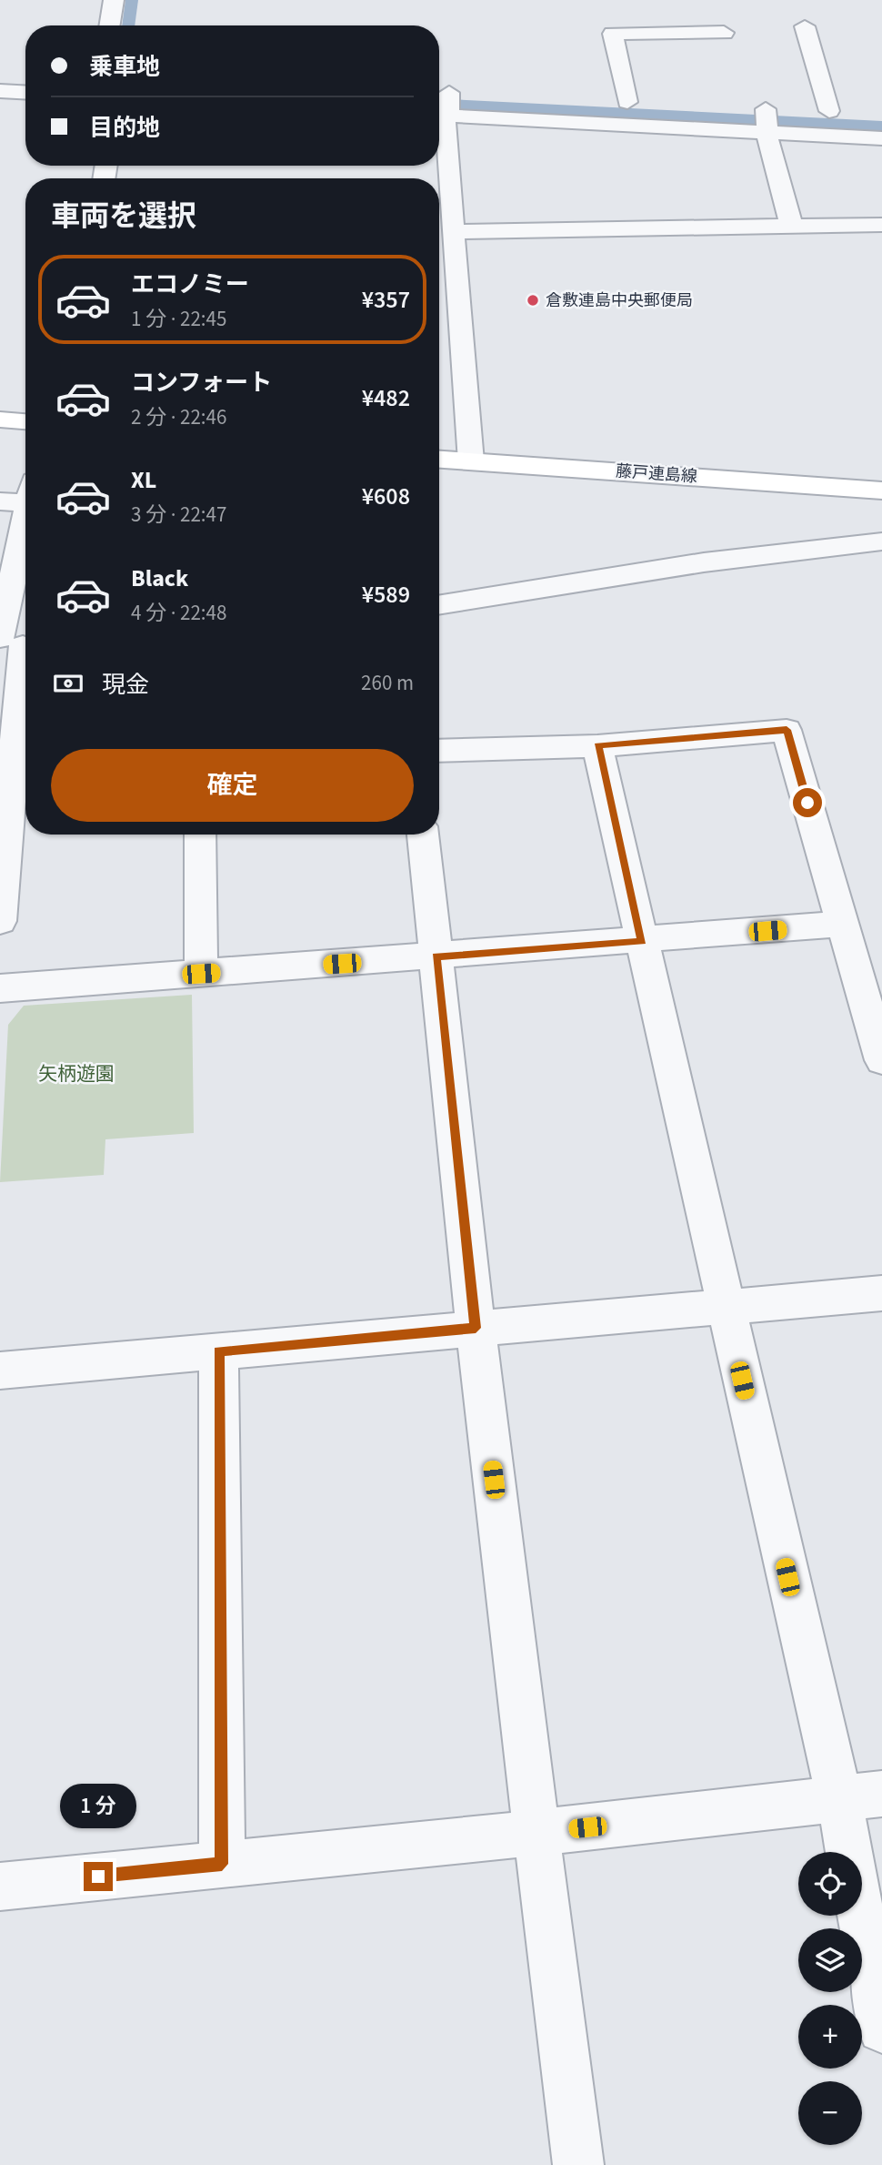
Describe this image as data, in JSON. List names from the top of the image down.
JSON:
{
  "streets": {
    "main road": ["藤戸連島線"]
  },
  "parks": ["矢柄遊園"],
  "places": ["倉敷連島中央郵便局"],
  "page": {
    "banner": ["乗車地", "目的地"],
    "heading": "車両を選択",
    "list": [
      {
        "name": "エコノミー",
        "note": "1 分 · 22:45",
        "value": "¥357"
      },
      {
        "name": "コンフォート",
        "note": "2 分 · 22:46",
        "value": "¥482"
      },
      {
        "name": "XL",
        "note": "3 分 · 22:47",
        "value": "¥608"
      },
      {
        "name": "Black",
        "note": "4 分 · 22:48",
        "value": "¥589"
      }
    ],
    "pay": ["現金", "260 m"],
    "buttons": "確定",
    "bubble": "1 分",
    "map_buttons": ["+", "−"]
  }
}
